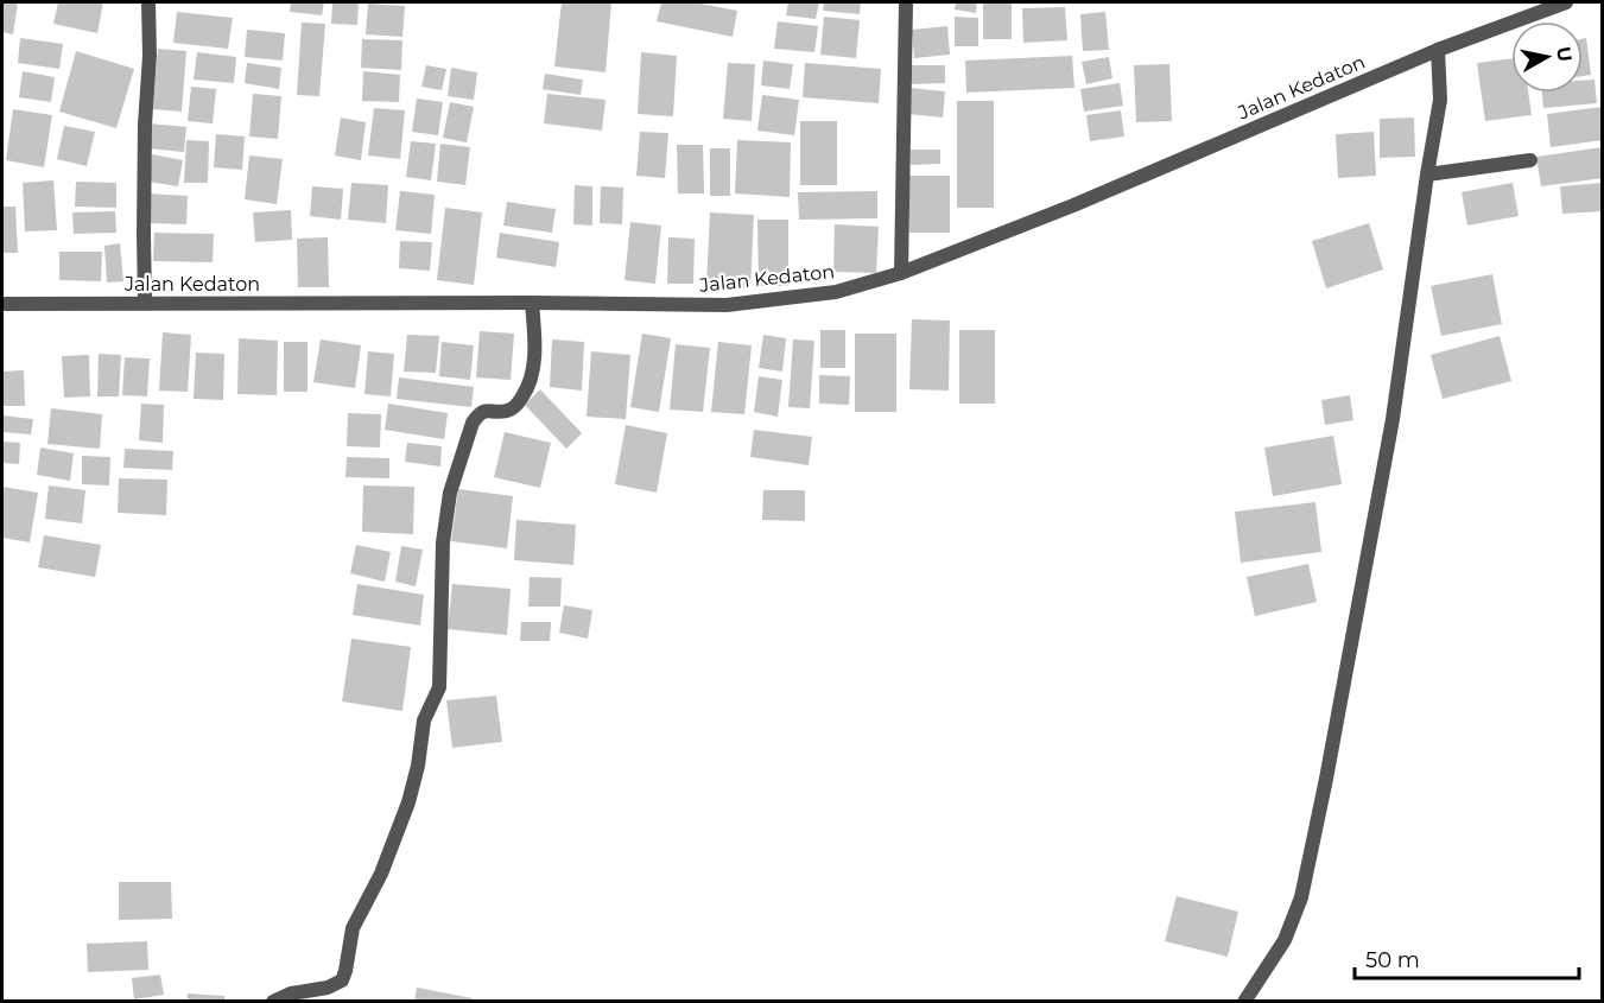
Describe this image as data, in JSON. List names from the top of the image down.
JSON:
{
  "streets": {
    "street": ["Jalan Kedaton"]
  },
  "scale_bar": "50 m",
  "north": "right"
}
